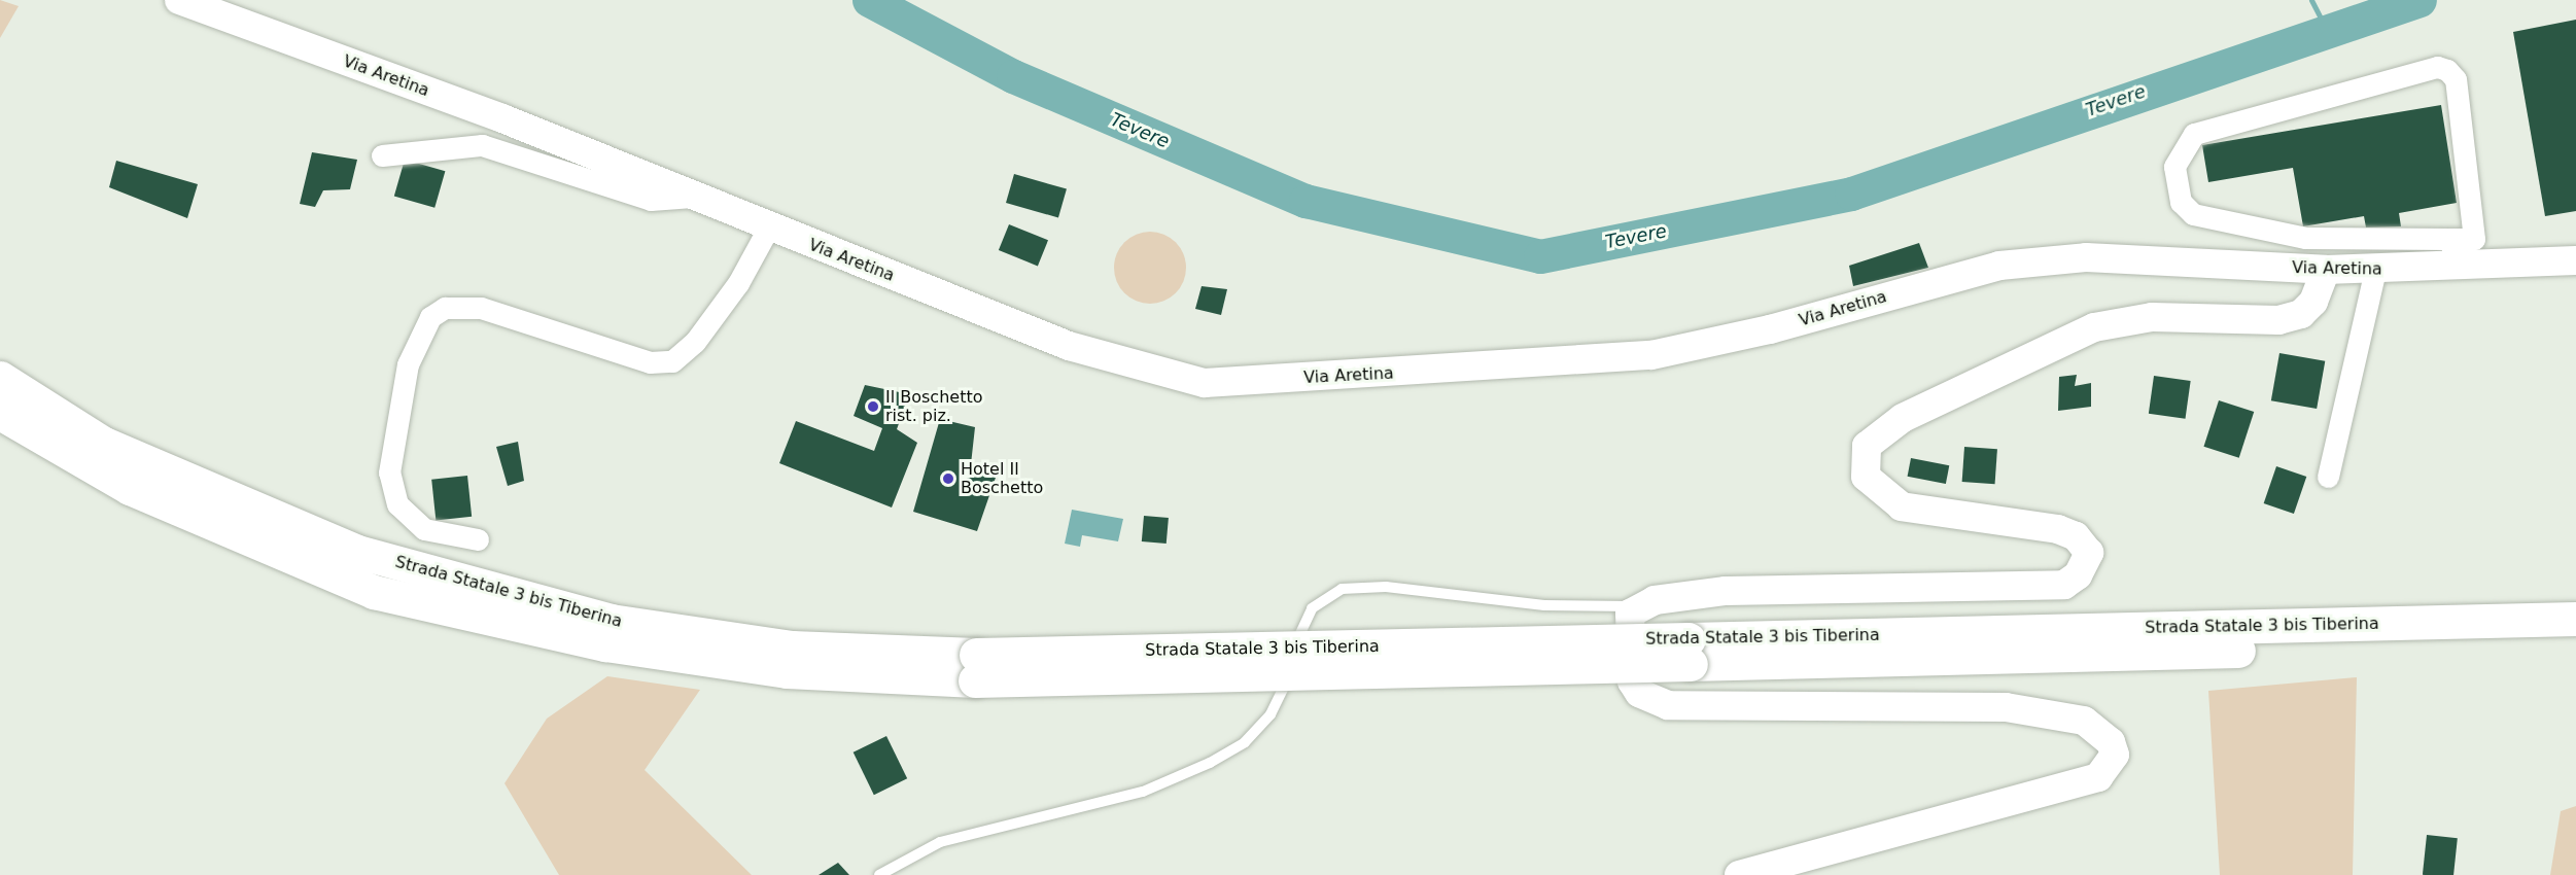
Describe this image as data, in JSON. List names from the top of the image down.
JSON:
{
  "streets": {
    "highway": ["Strada Statale 3 bis Tiberina"],
    "main road": ["Via Aretina"]
  },
  "water": ["Tevere"],
  "places": ["Il Boschetto rist. piz.", "Hotel Il Boschetto"]
}
